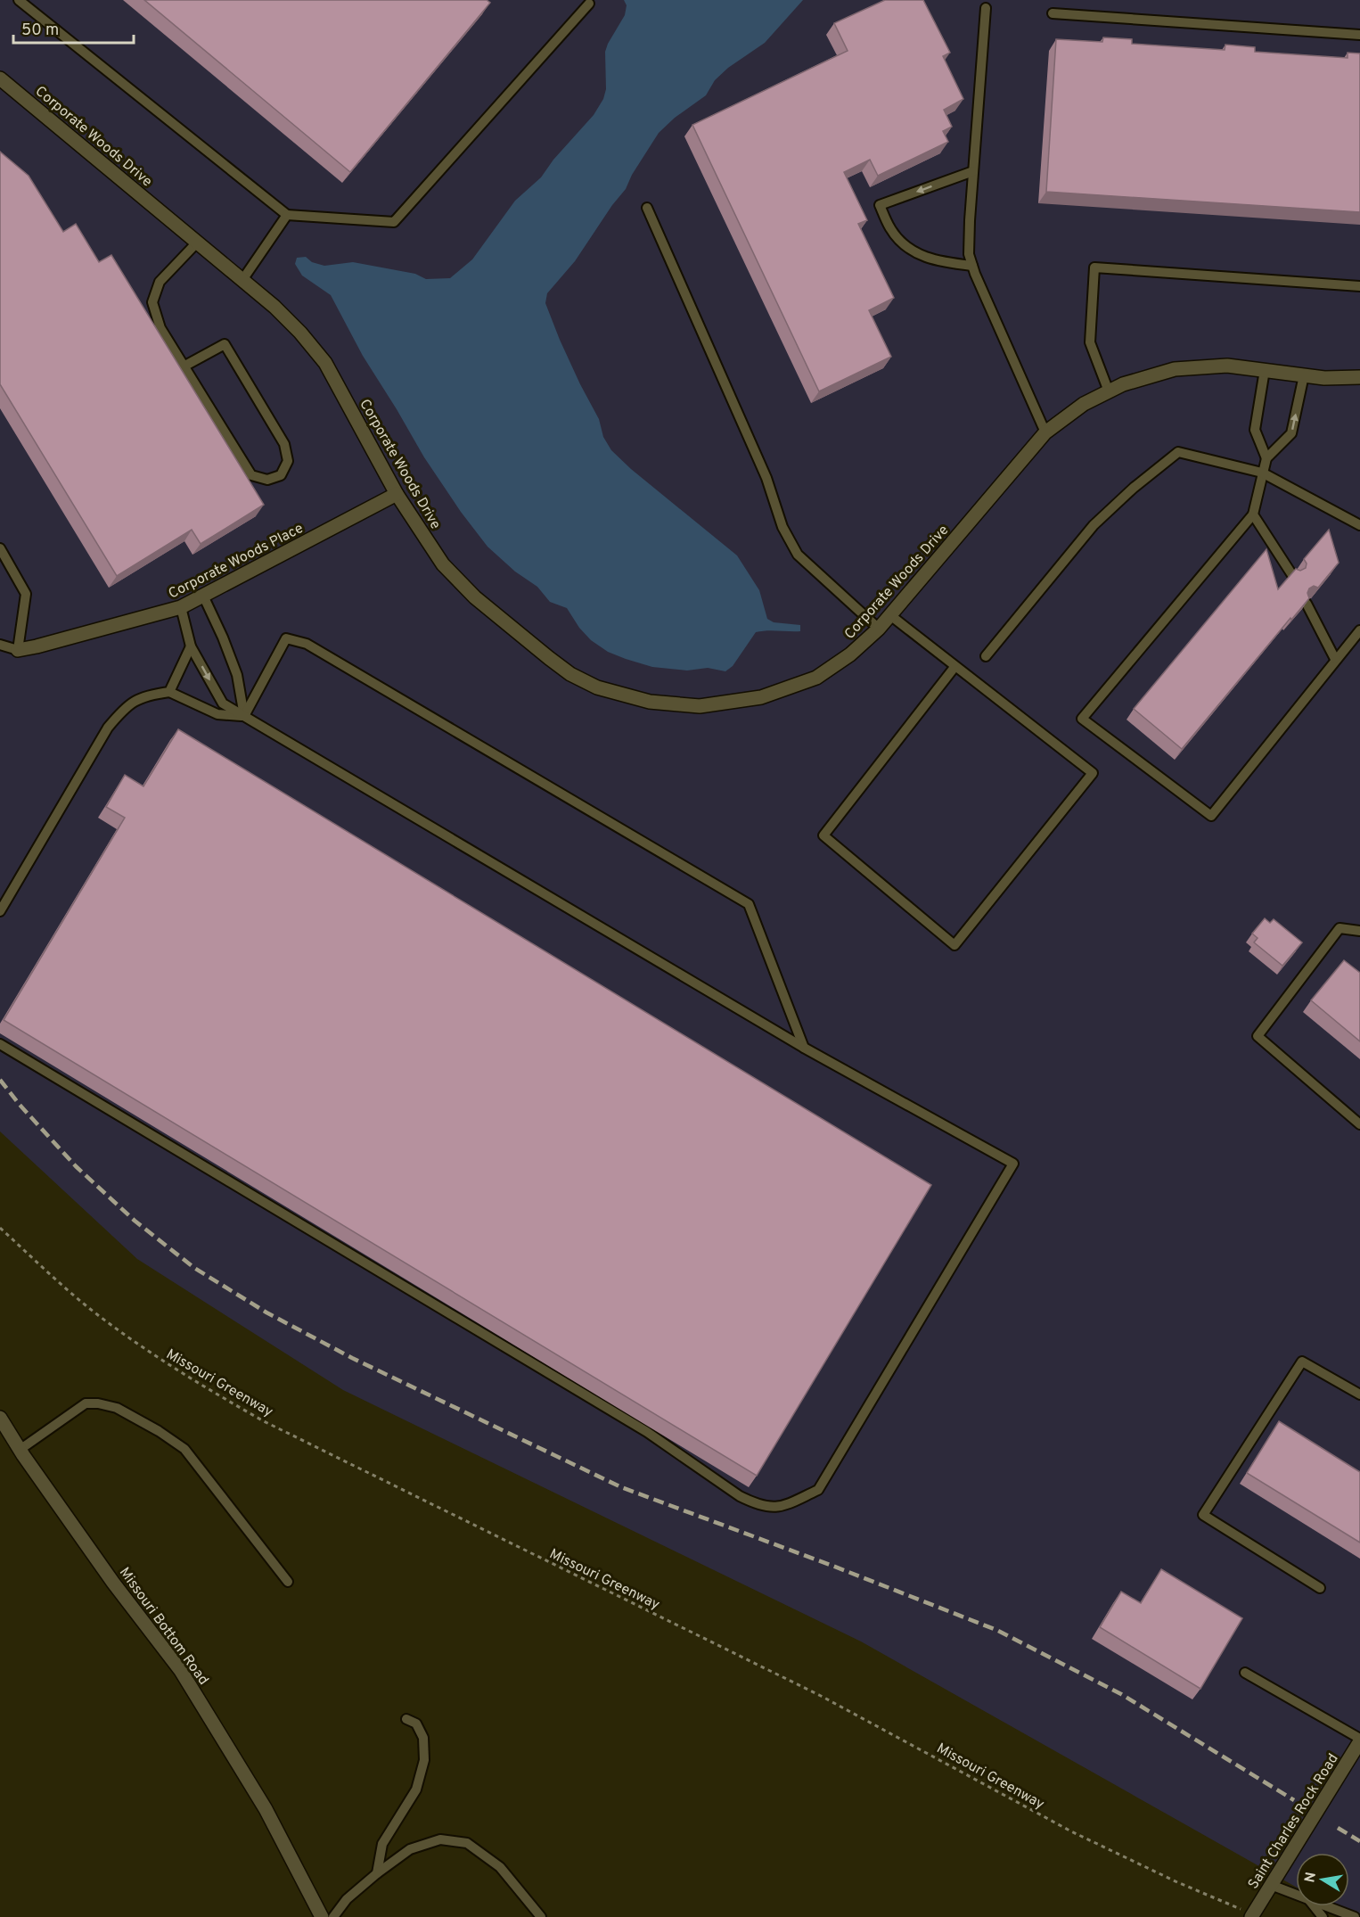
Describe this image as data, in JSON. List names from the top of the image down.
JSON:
{
  "streets": {
    "street": [
      "Corporate Woods Drive",
      "Corporate Woods Place",
      "Missouri Bottom Road",
      "Saint Charles Rock Road"
    ],
    "path": ["Missouri Greenway"]
  },
  "crossings": [
    ["Corporate Woods Drive", "Corporate Woods Place"]
  ],
  "scale_bar": "50 m",
  "north": "left"
}
